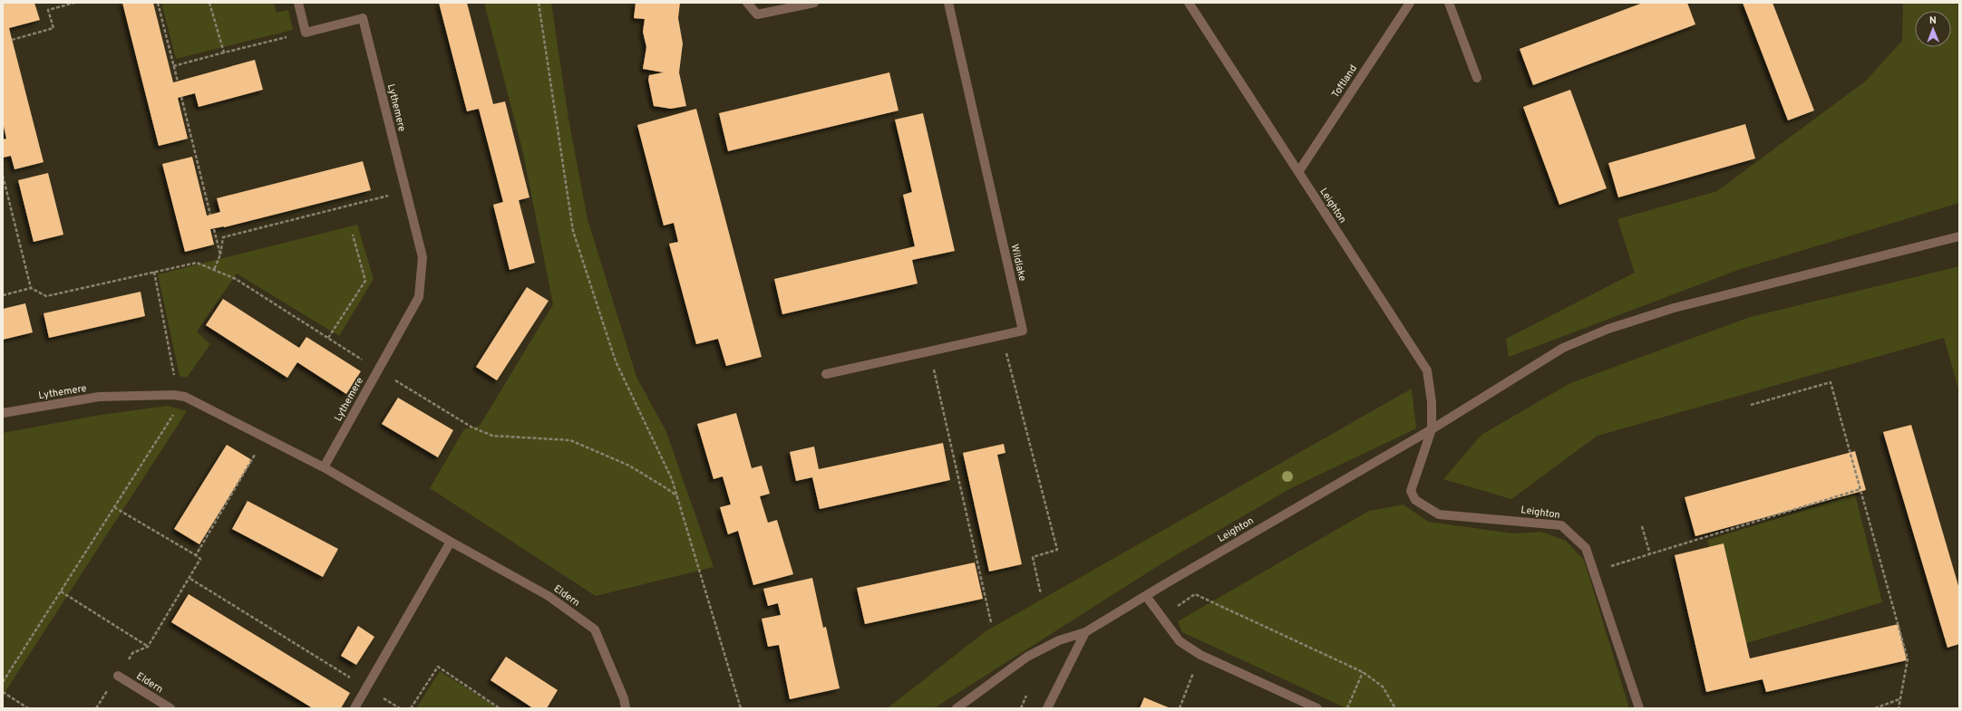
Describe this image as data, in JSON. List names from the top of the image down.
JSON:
{
  "streets": {
    "street": [
      "Toftland",
      "Lythemere",
      "Leighton",
      "Wildlake",
      "Eldern"
    ]
  },
  "crossings": [
    ["Toftland", "Leighton"],
    ["Lythemere", "Eldern"]
  ],
  "north": "top"
}
